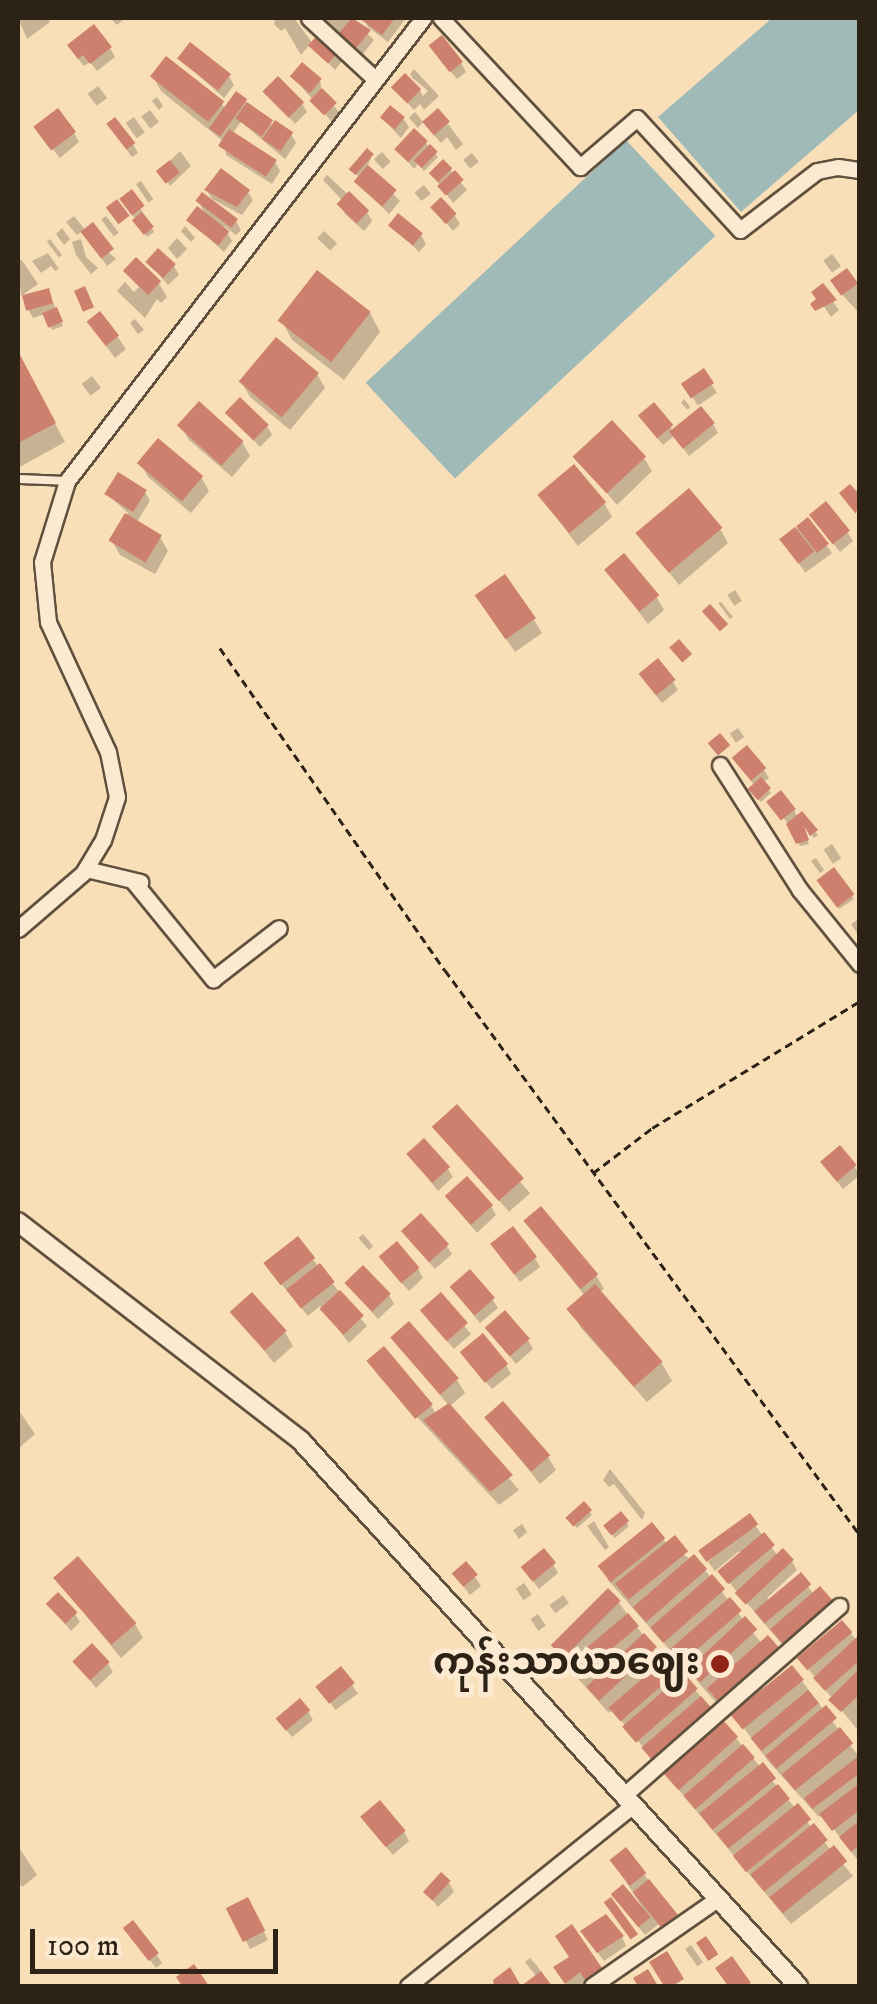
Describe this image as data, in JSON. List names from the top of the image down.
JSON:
{
  "places": ["ကုန်းသာယာဈေး"],
  "scale_bar": "100 m"
}
